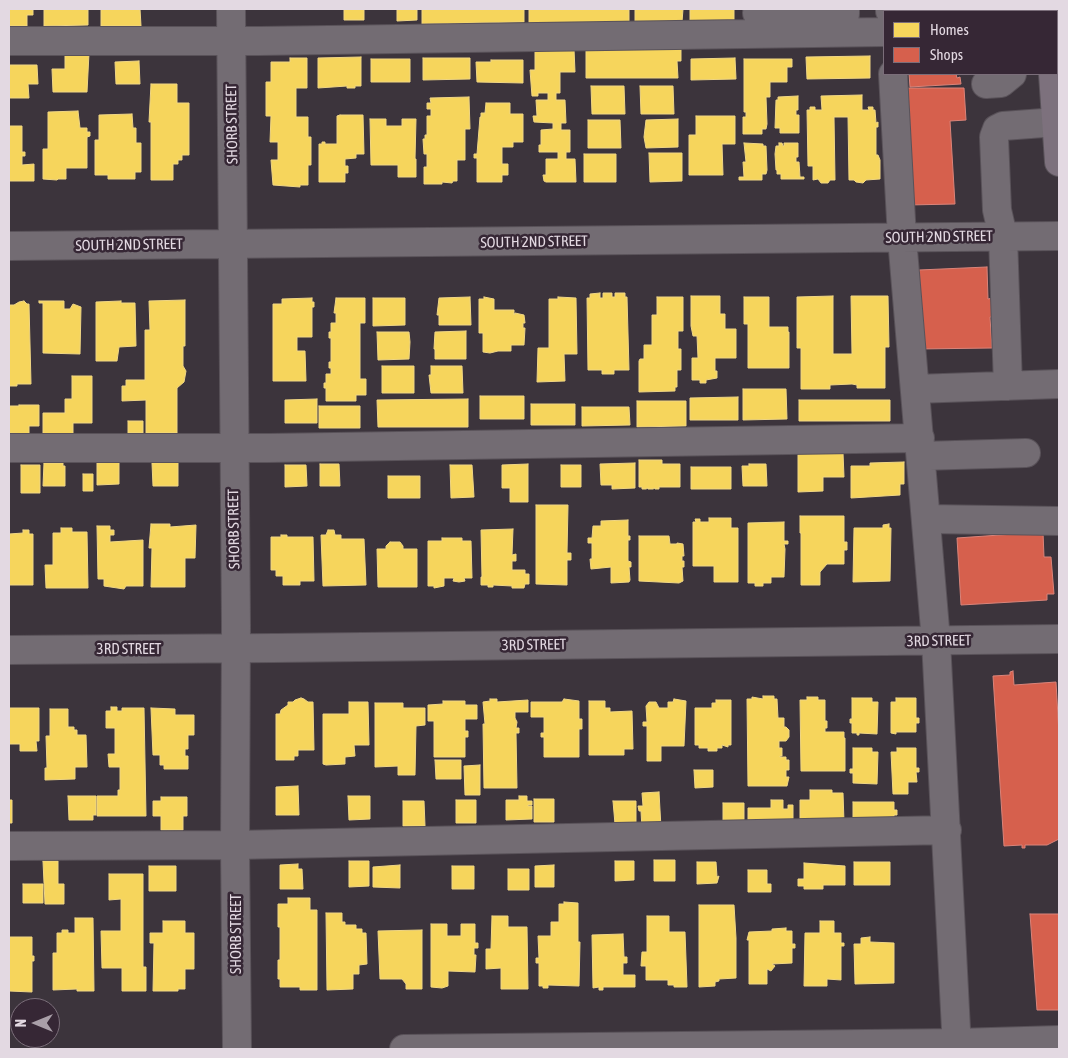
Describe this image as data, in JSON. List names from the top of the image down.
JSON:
{
  "streets": {
    "street": ["SHORB STREET", "SOUTH 2ND STREET", "3RD STREET"]
  },
  "crossings": [
    ["SHORB STREET", "SOUTH 2ND STREET"],
    ["SHORB STREET", "3RD STREET"]
  ],
  "legend": ["Homes", "Shops"],
  "north": "left"
}
